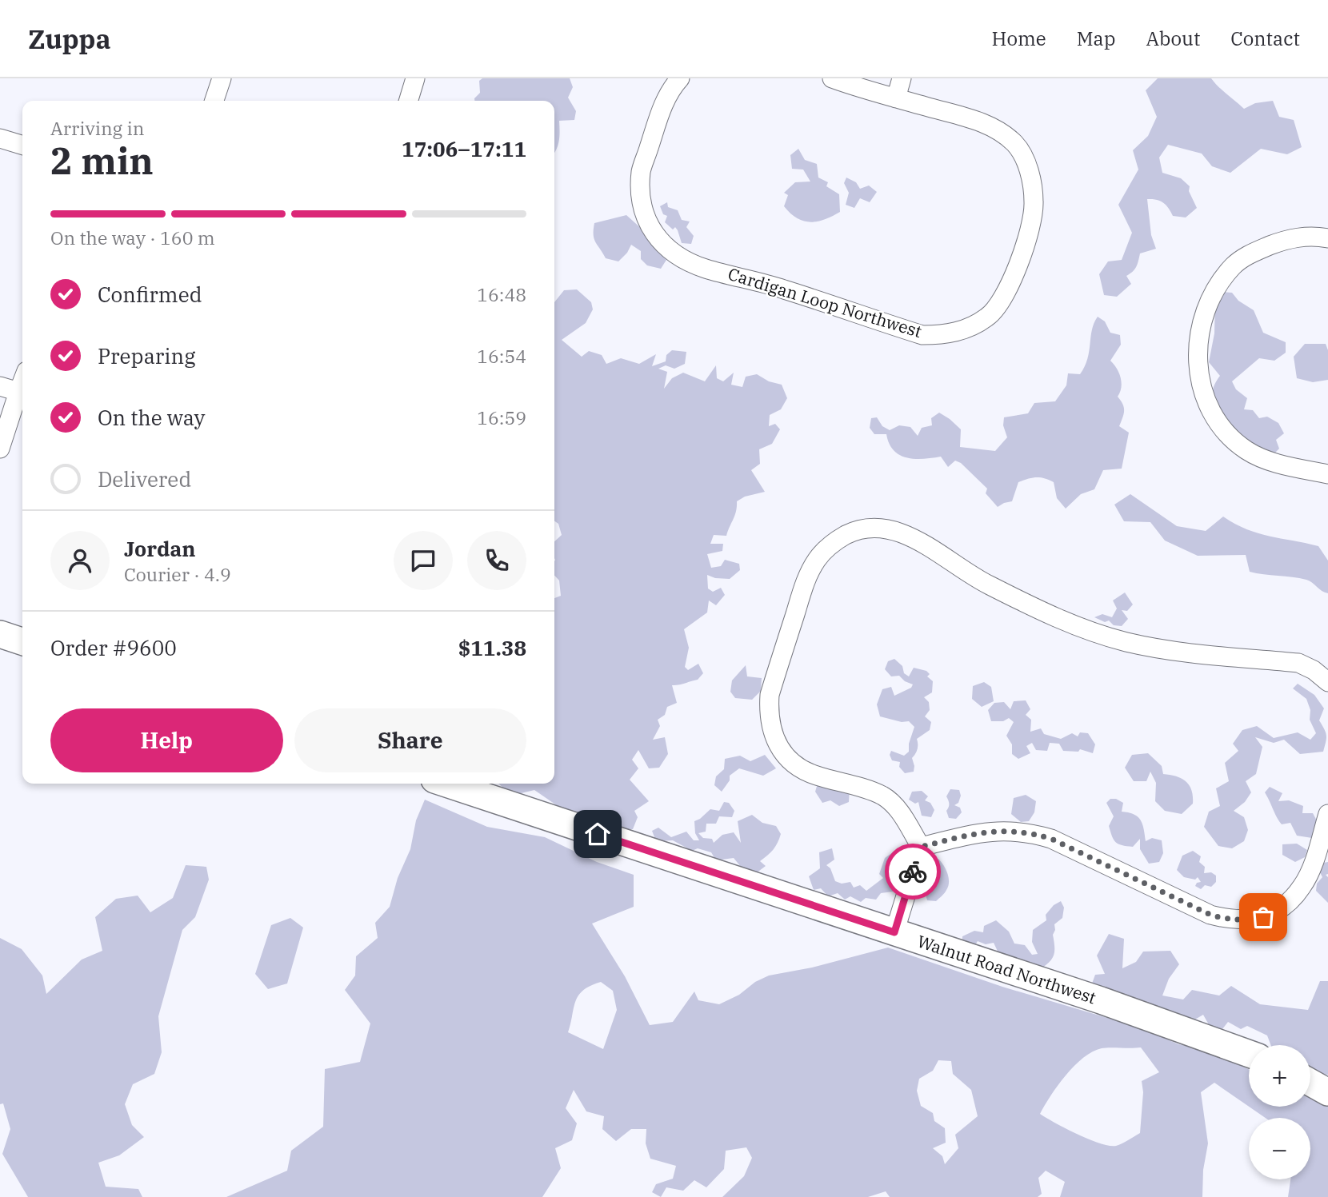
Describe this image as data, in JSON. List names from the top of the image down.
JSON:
{
  "streets": {
    "street": ["Cardigan Loop Northwest", "Walnut Road Northwest"]
  },
  "page": {
    "header": "Zuppa",
    "nav": [
      "Home",
      "Map",
      "About",
      "Contact"
    ],
    "heading": ["2 min", "Arriving in", "17:06–17:11"],
    "panel": [
      "Jordan",
      "Courier · 4.9",
      "Order #9600",
      "$11.38"
    ],
    "bar": "On the way · 160 m",
    "list": [
      ["Confirmed", "16:48"],
      ["Preparing", "16:54"],
      ["On the way", "16:59"],
      "Delivered"
    ],
    "buttons": ["Help", "Share"],
    "map_buttons": ["+", "−"]
  }
}
